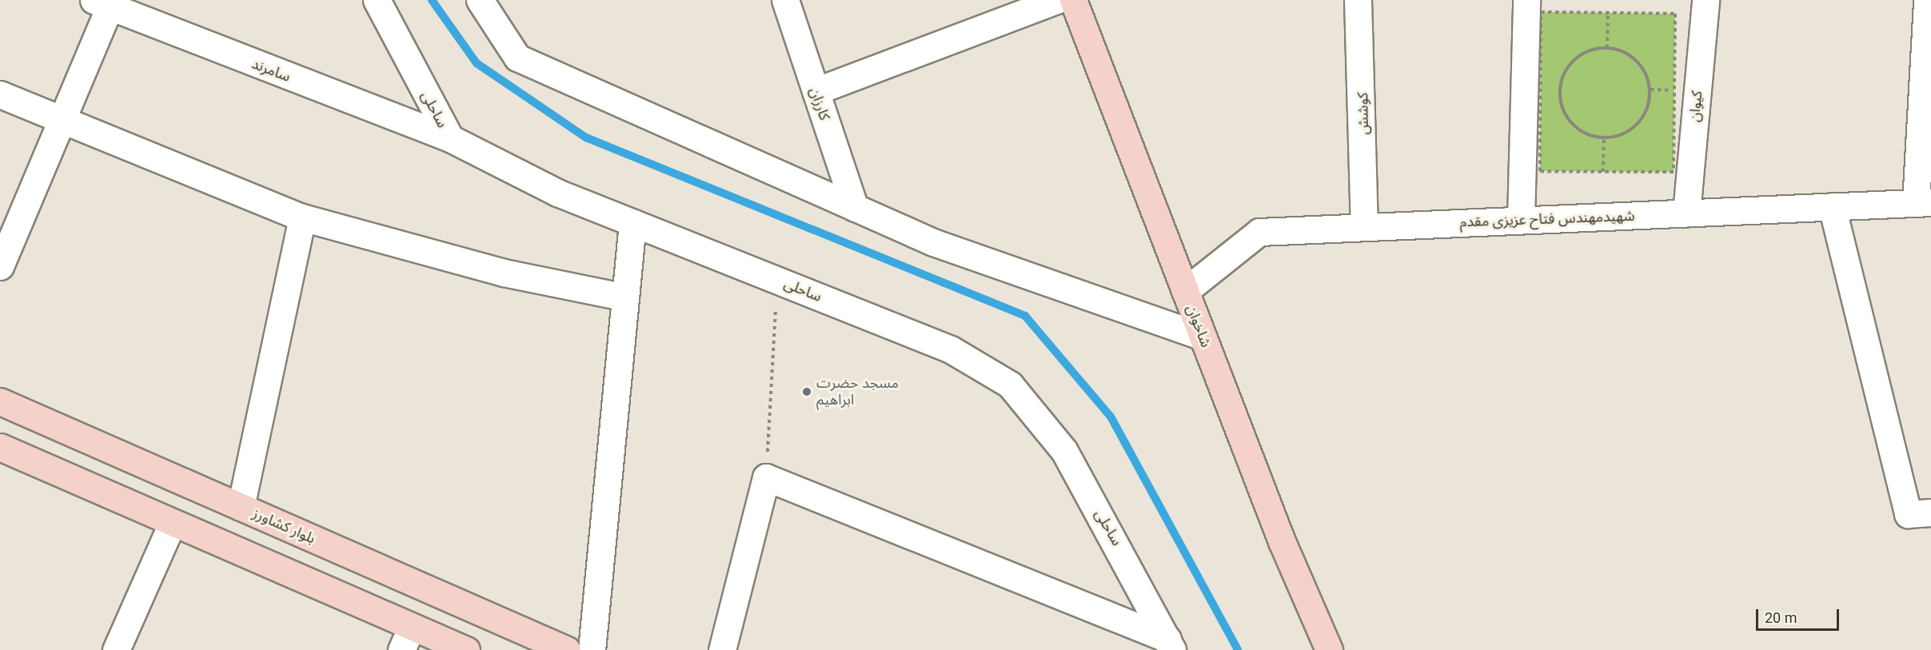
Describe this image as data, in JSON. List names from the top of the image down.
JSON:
{
  "streets": {
    "main road": ["شاخوان", "بلوار کشاورز"],
    "street": [
      "سامرند",
      "کارزان",
      "کیوان",
      "ساحلی",
      "کوشش",
      "شهیدمهندس فتاح عزیزی مقدم"
    ]
  },
  "crossings": [
    ["سامرند", "ساحلی"],
    ["کیوان", "شهیدمهندس فتاح عزیزی مقدم"],
    ["کوشش", "شهیدمهندس فتاح عزیزی مقدم"],
    ["شهیدمهندس فتاح عزیزی مقدم", "شاخوان"]
  ],
  "places": ["مسجد حضرت ابراهیم"],
  "scale_bar": "20 m"
}
